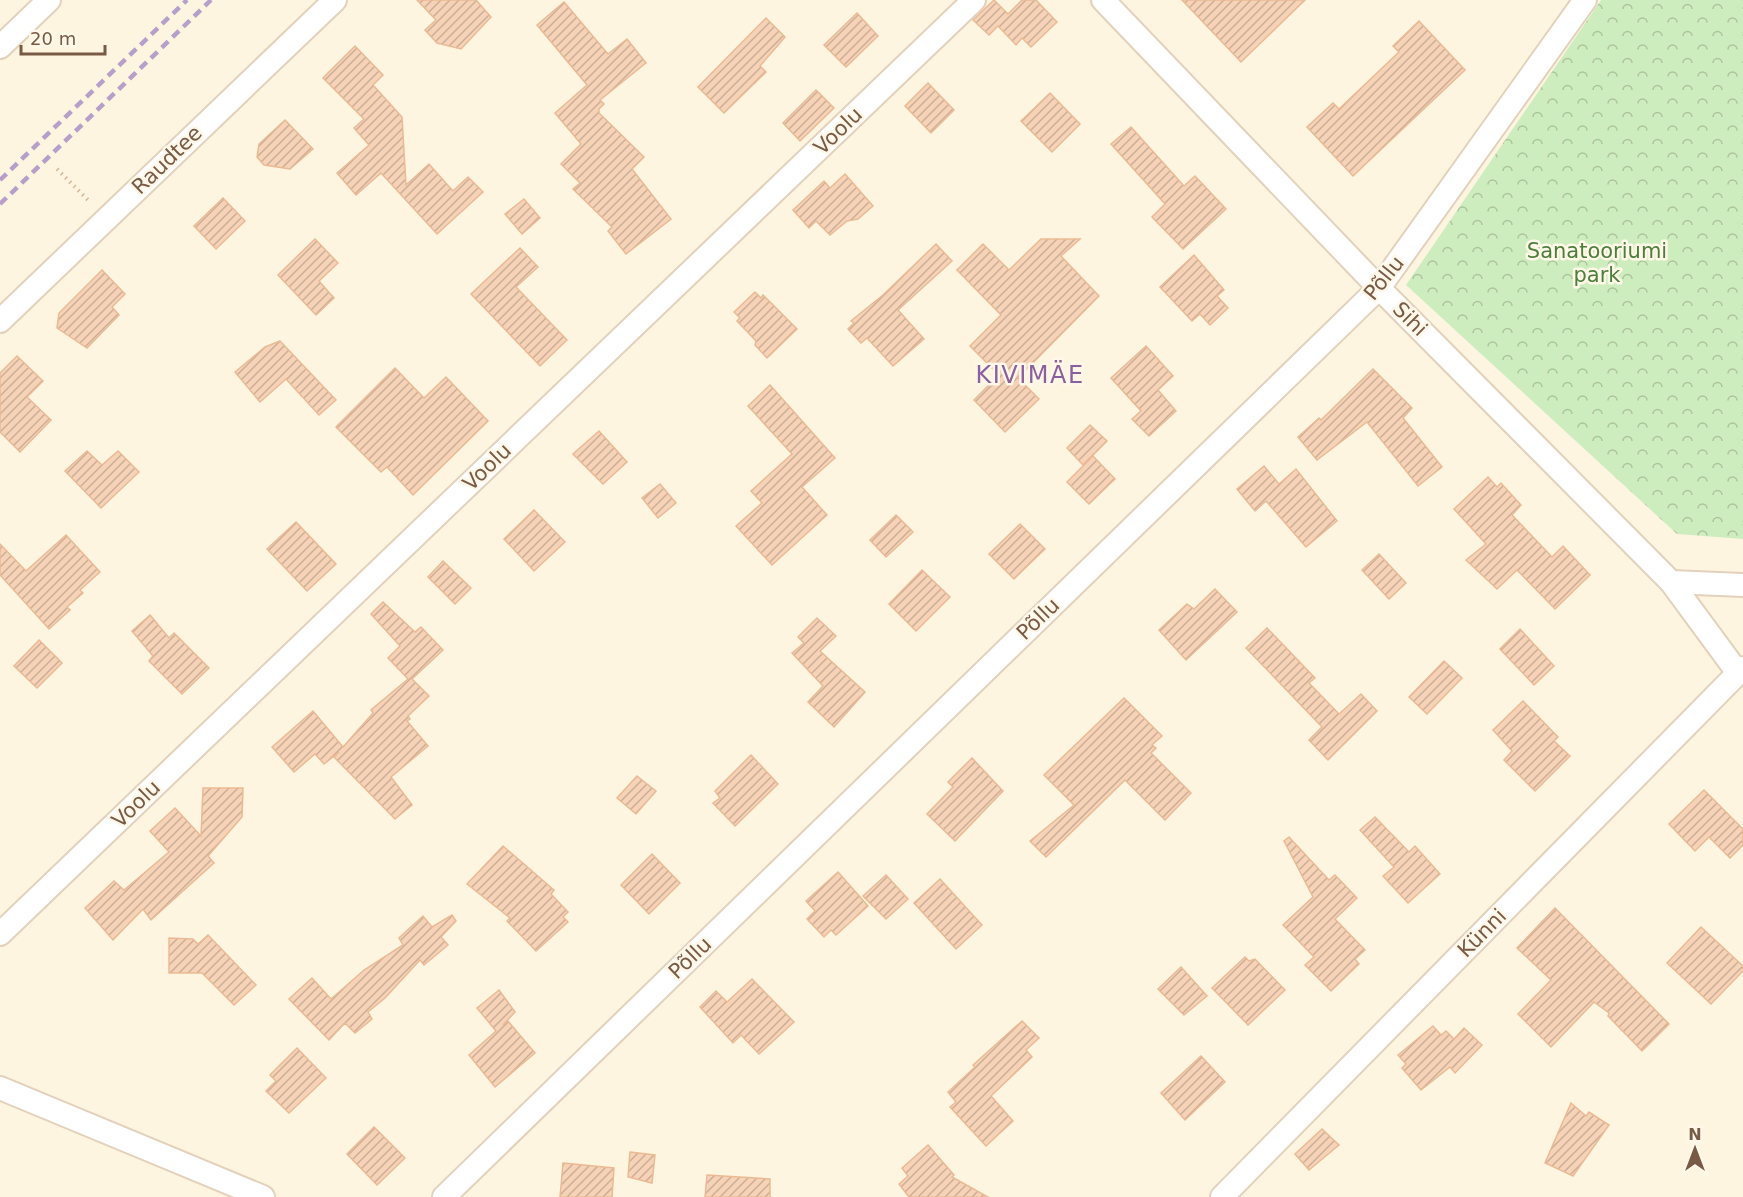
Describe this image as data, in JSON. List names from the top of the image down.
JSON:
{
  "streets": {
    "street": [
      "Voolu",
      "Raudtee",
      "Põllu",
      "Sihi",
      "Künni"
    ]
  },
  "crossings": [
    ["Põllu", "Sihi"],
    ["Sihi", "Künni"]
  ],
  "districts": ["KIVIMÄE"],
  "parks": ["Sanatooriumi park"],
  "scale_bar": "20 m",
  "north": "top"
}
